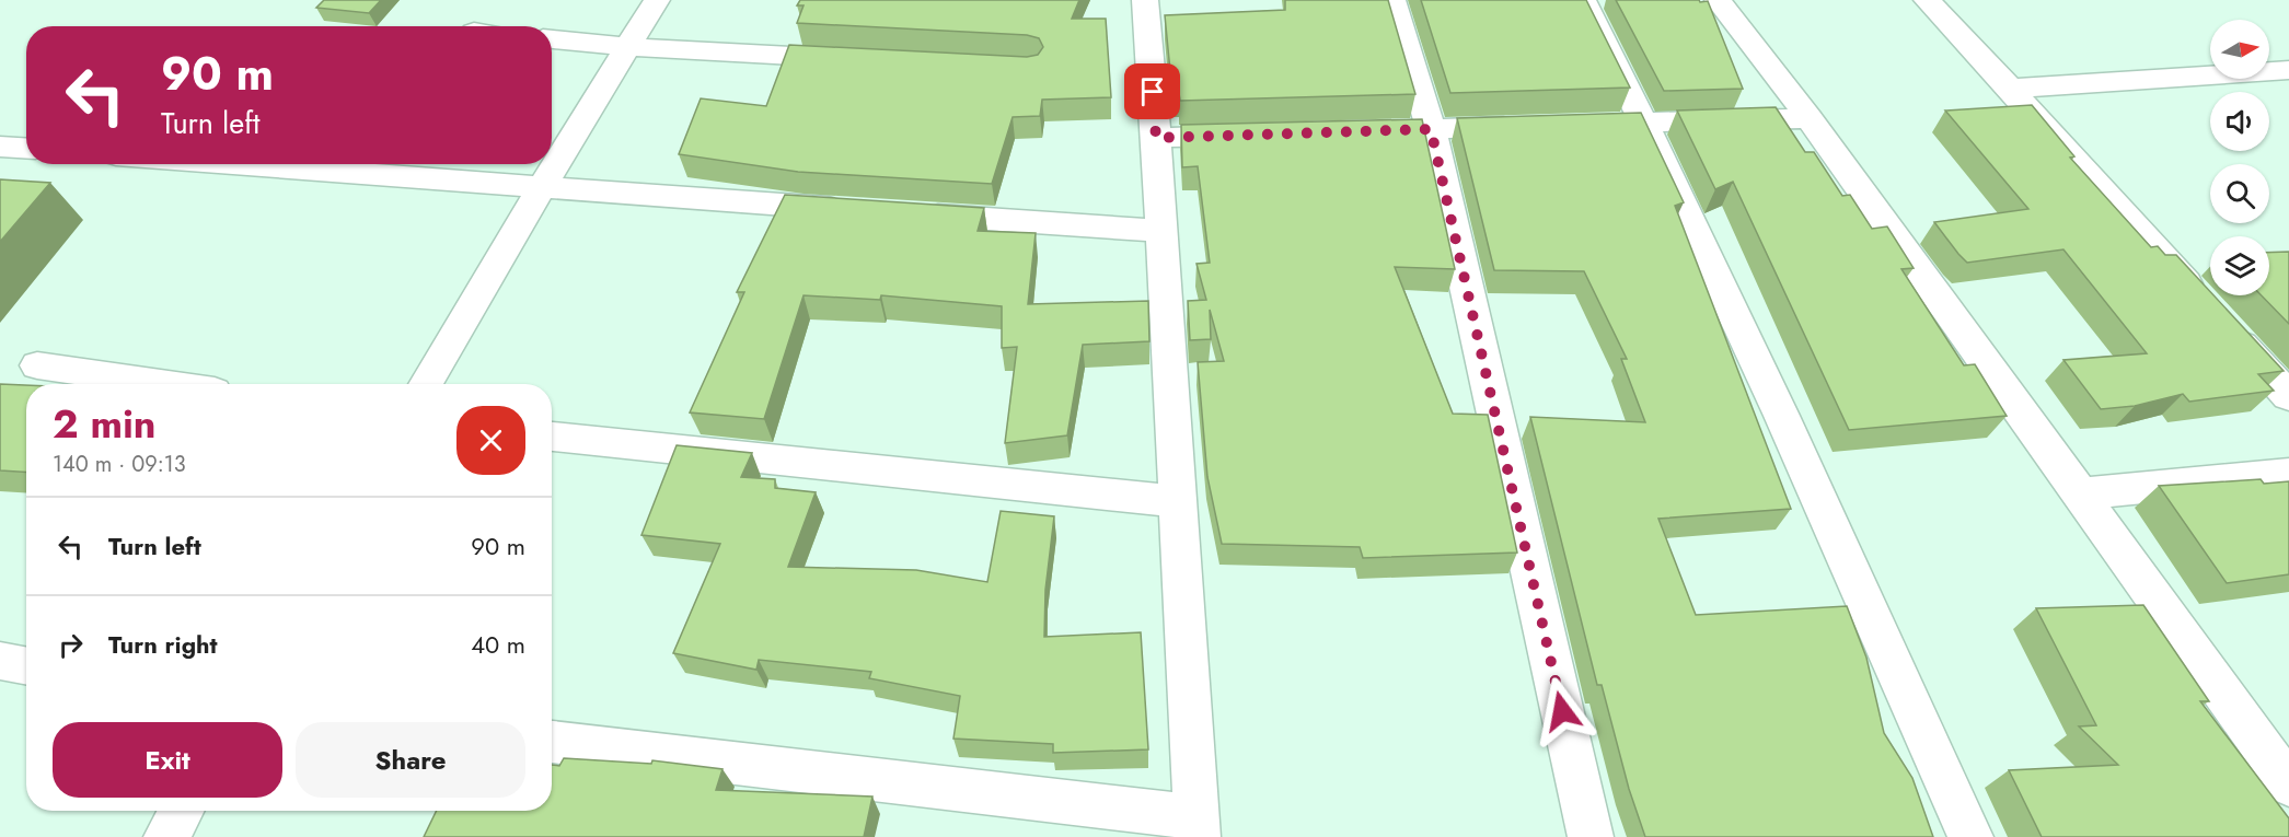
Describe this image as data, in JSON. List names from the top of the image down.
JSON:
{
  "north": "right",
  "page": {
    "turn": ["90 m", "Turn left"],
    "heading": ["2 min", "140 m · 09:13"],
    "list": [
      {
        "name": "Turn left",
        "value": "90 m"
      },
      {
        "name": "Turn right",
        "value": "40 m"
      }
    ],
    "buttons": ["Exit", "Share"]
  }
}
